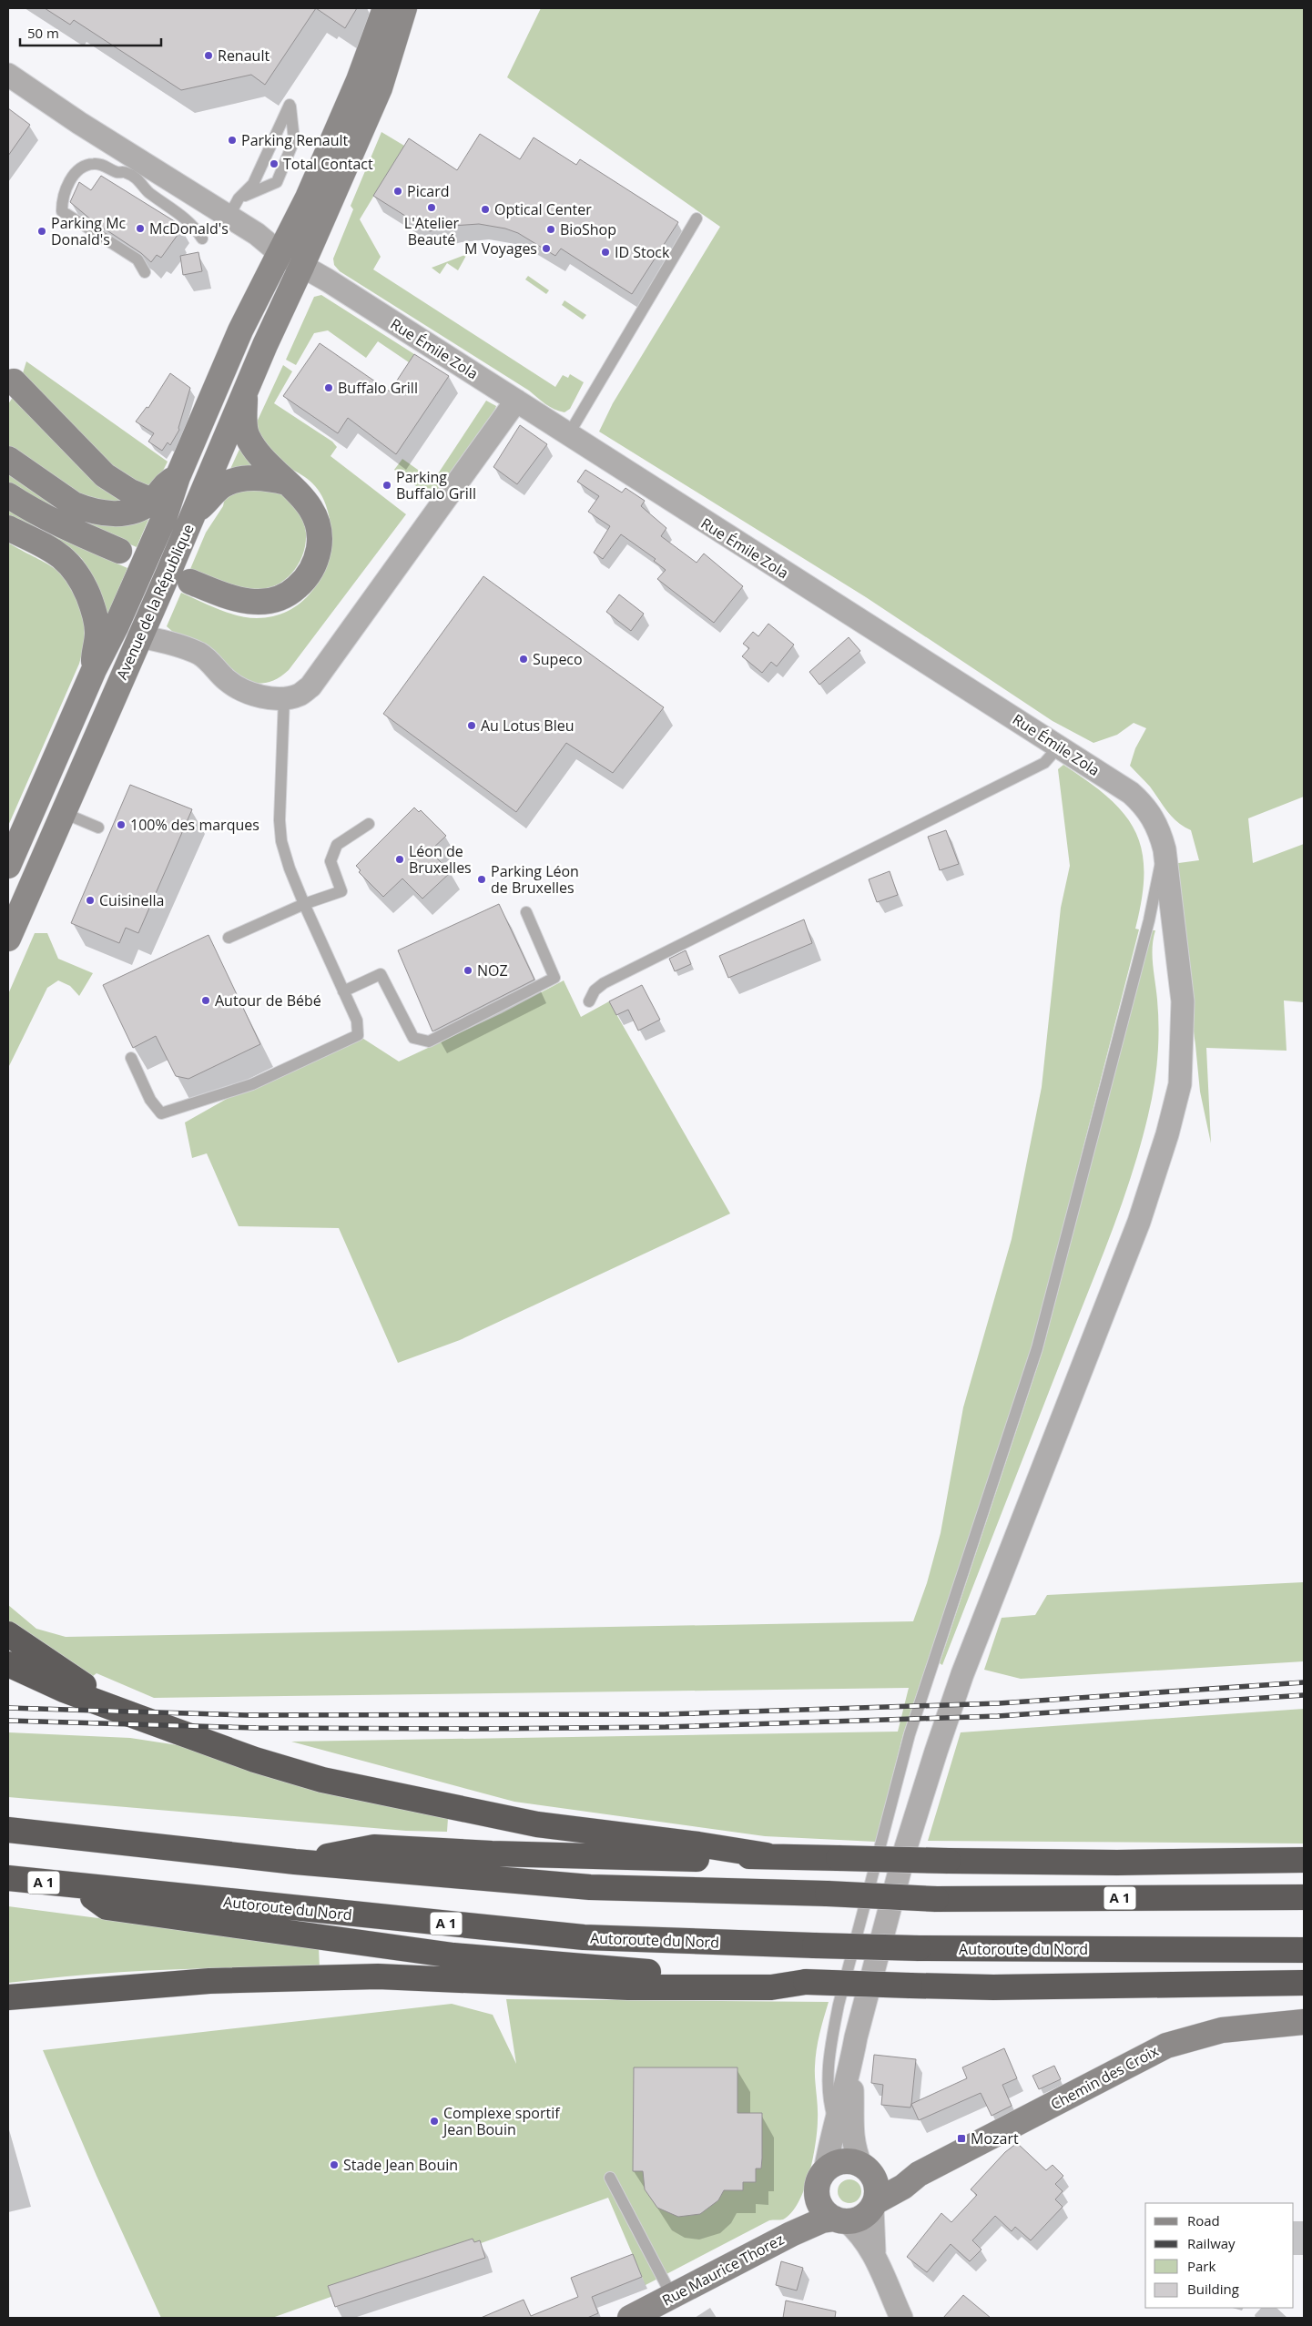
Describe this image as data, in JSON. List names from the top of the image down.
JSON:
{
  "streets": {
    "highway": ["A 1", "Autoroute du Nord"],
    "main road": ["Avenue de la République", "Chemin des Croix", "Rue Maurice Thorez"],
    "street": ["Rue Émile Zola"]
  },
  "crossings": [
    ["Rue Émile Zola", "Avenue de la République"],
    ["Chemin des Croix", "Rue Maurice Thorez"]
  ],
  "places": {
    "other": [
      "Renault",
      "Parking Renault",
      "Total Contact",
      "Picard",
      "L'Atelier Beauté",
      "Optical Center",
      "McDonald's",
      "BioShop",
      "Parking Mc Donald's",
      "M Voyages",
      "ID Stock",
      "Buffalo Grill",
      "Parking Buffalo Grill",
      "Supeco",
      "Au Lotus Bleu",
      "100% des marques",
      "Léon de Bruxelles",
      "Parking Léon de Bruxelles",
      "Cuisinella",
      "NOZ",
      "Autour de Bébé",
      "Complexe sportif Jean Bouin",
      "Stade Jean Bouin"
    ],
    "transit": ["Mozart"]
  },
  "legend": [
    "Road",
    "Railway",
    "Park",
    "Building"
  ],
  "scale_bar": "50 m"
}
